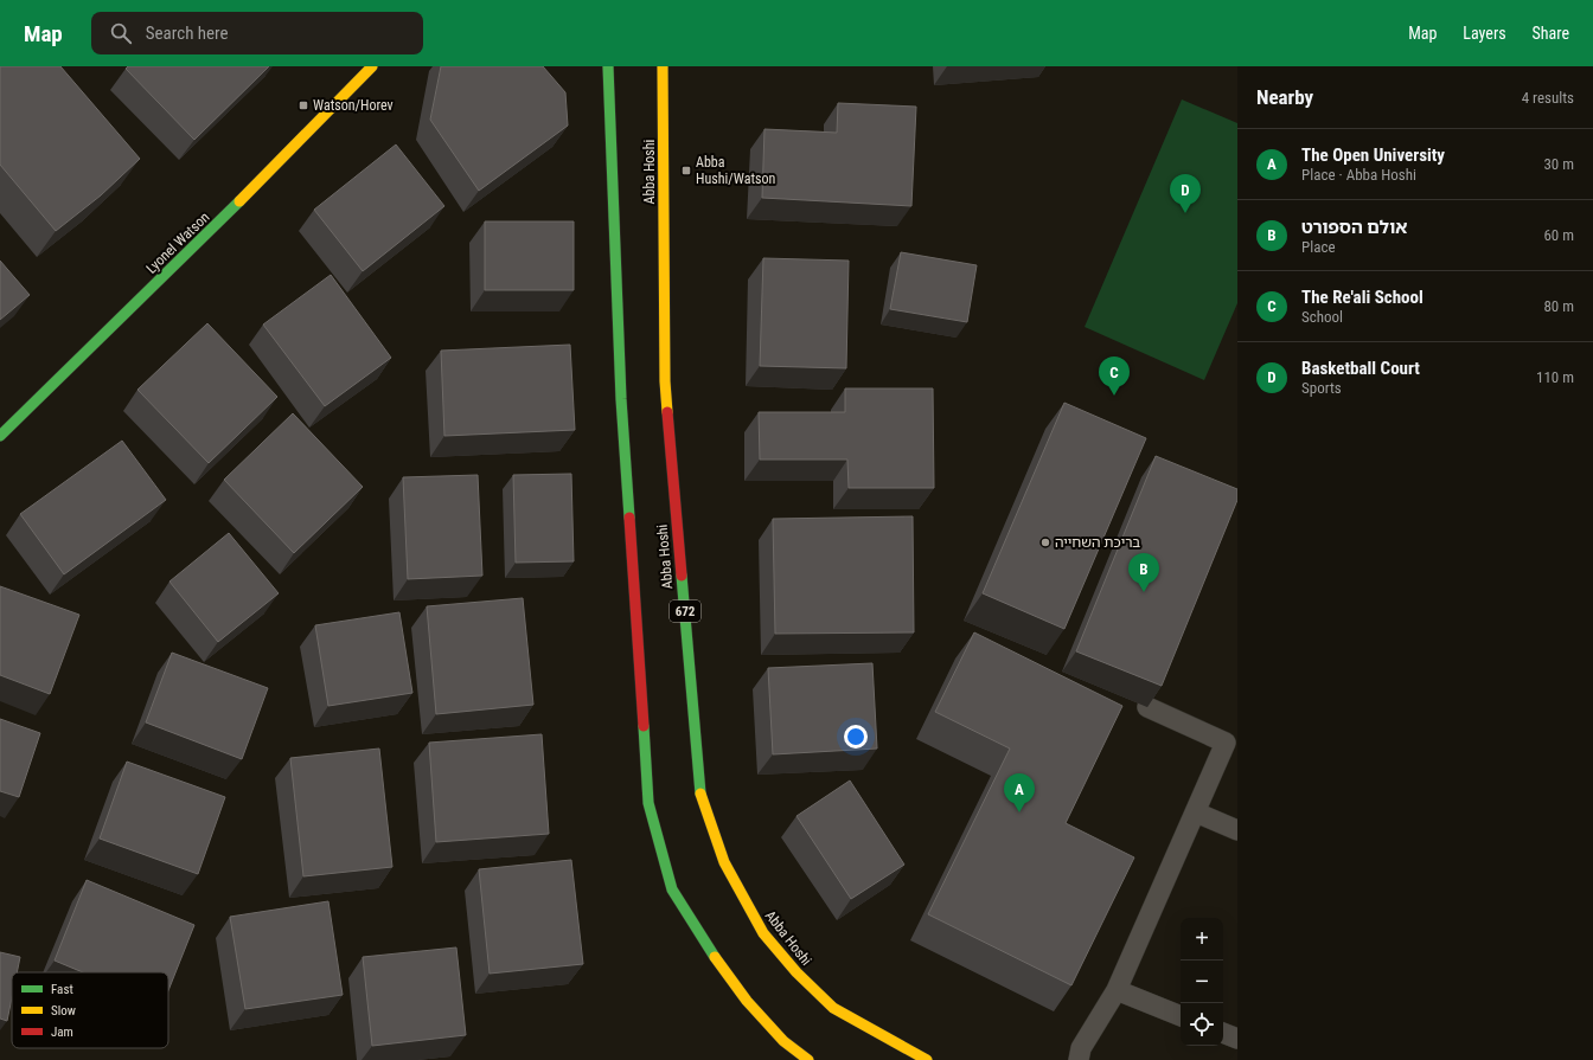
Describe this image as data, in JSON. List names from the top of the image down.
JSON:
{
  "streets": {
    "main road": ["Abba Hoshi", "Lyonel Watson", "672"]
  },
  "places": {
    "transit": ["Watson/Horev", "Abba Hushi/Watson"],
    "other": ["בריכת השחייה"]
  },
  "legend": ["Fast", "Slow", "Jam"],
  "page": {
    "header": "Map",
    "search": "Search here",
    "nav": ["Map", "Layers", "Share"],
    "heading": ["Nearby", "4 results"],
    "list": [
      {
        "mark": "A",
        "name": "The Open University",
        "note": "Place · Abba Hoshi",
        "value": "30 m"
      },
      {
        "mark": "B",
        "name": "אולם הספורט",
        "note": "Place",
        "value": "60 m"
      },
      {
        "mark": "C",
        "name": "The Re'ali School",
        "note": "School",
        "value": "80 m"
      },
      {
        "mark": "D",
        "name": "Basketball Court",
        "note": "Sports",
        "value": "110 m"
      }
    ],
    "pins": [
      "D",
      "C",
      "B",
      "A"
    ],
    "map_buttons": ["+", "−"]
  }
}
